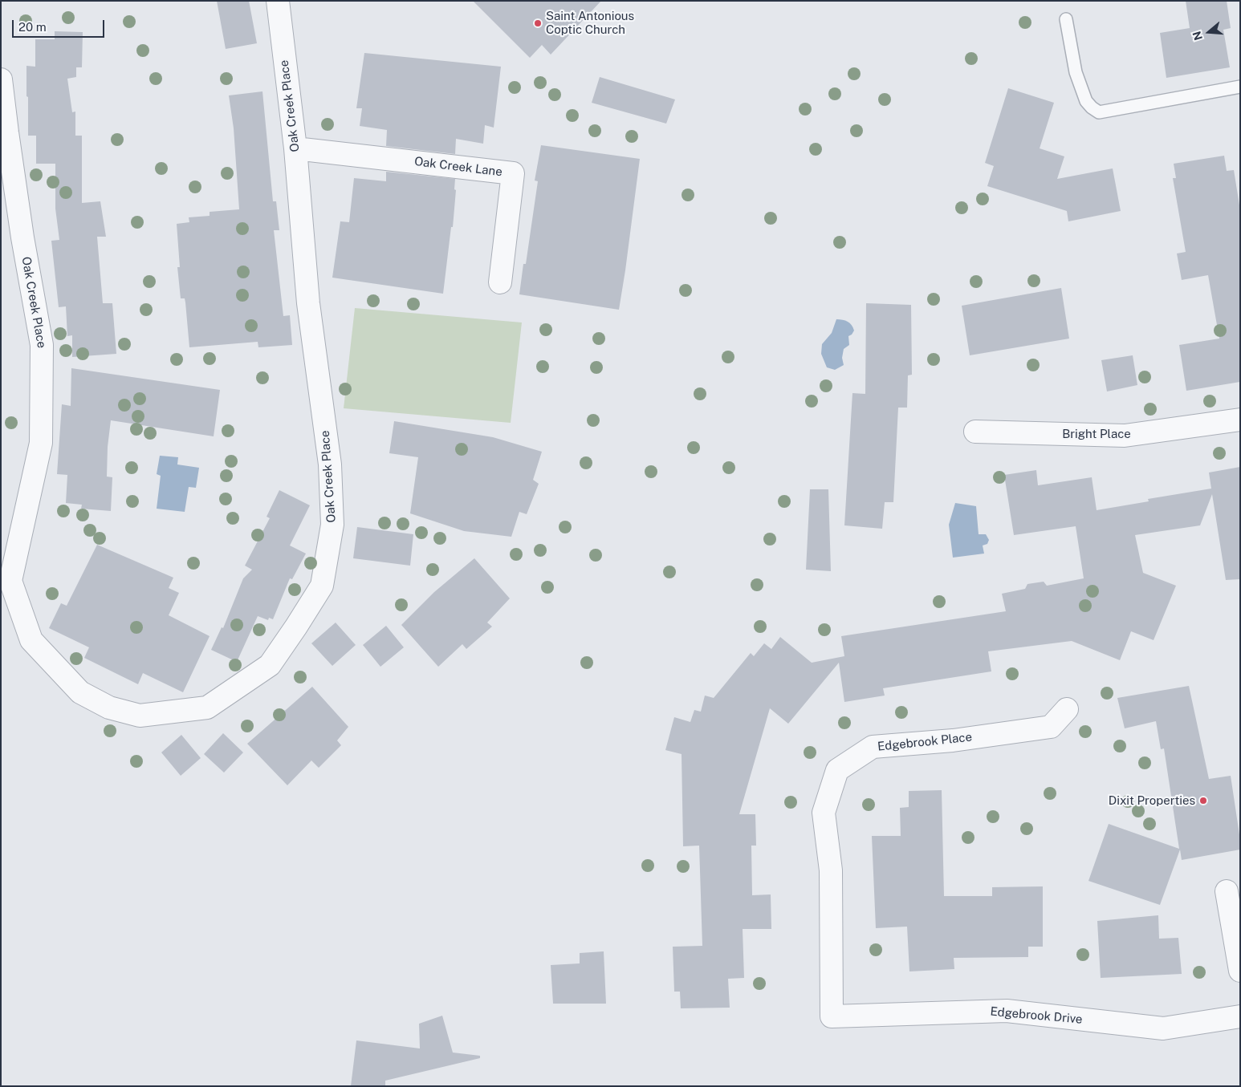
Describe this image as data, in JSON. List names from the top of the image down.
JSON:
{
  "streets": {
    "street": [
      "Oak Creek Place",
      "Oak Creek Lane",
      "Bright Place",
      "Edgebrook Place",
      "Edgebrook Drive"
    ]
  },
  "crossings": [
    ["Oak Creek Place", "Oak Creek Lane"],
    ["Edgebrook Place", "Edgebrook Drive"]
  ],
  "places": ["Saint Antonious Coptic Church", "Dixit Properties"],
  "scale_bar": "20 m",
  "north": "left"
}
